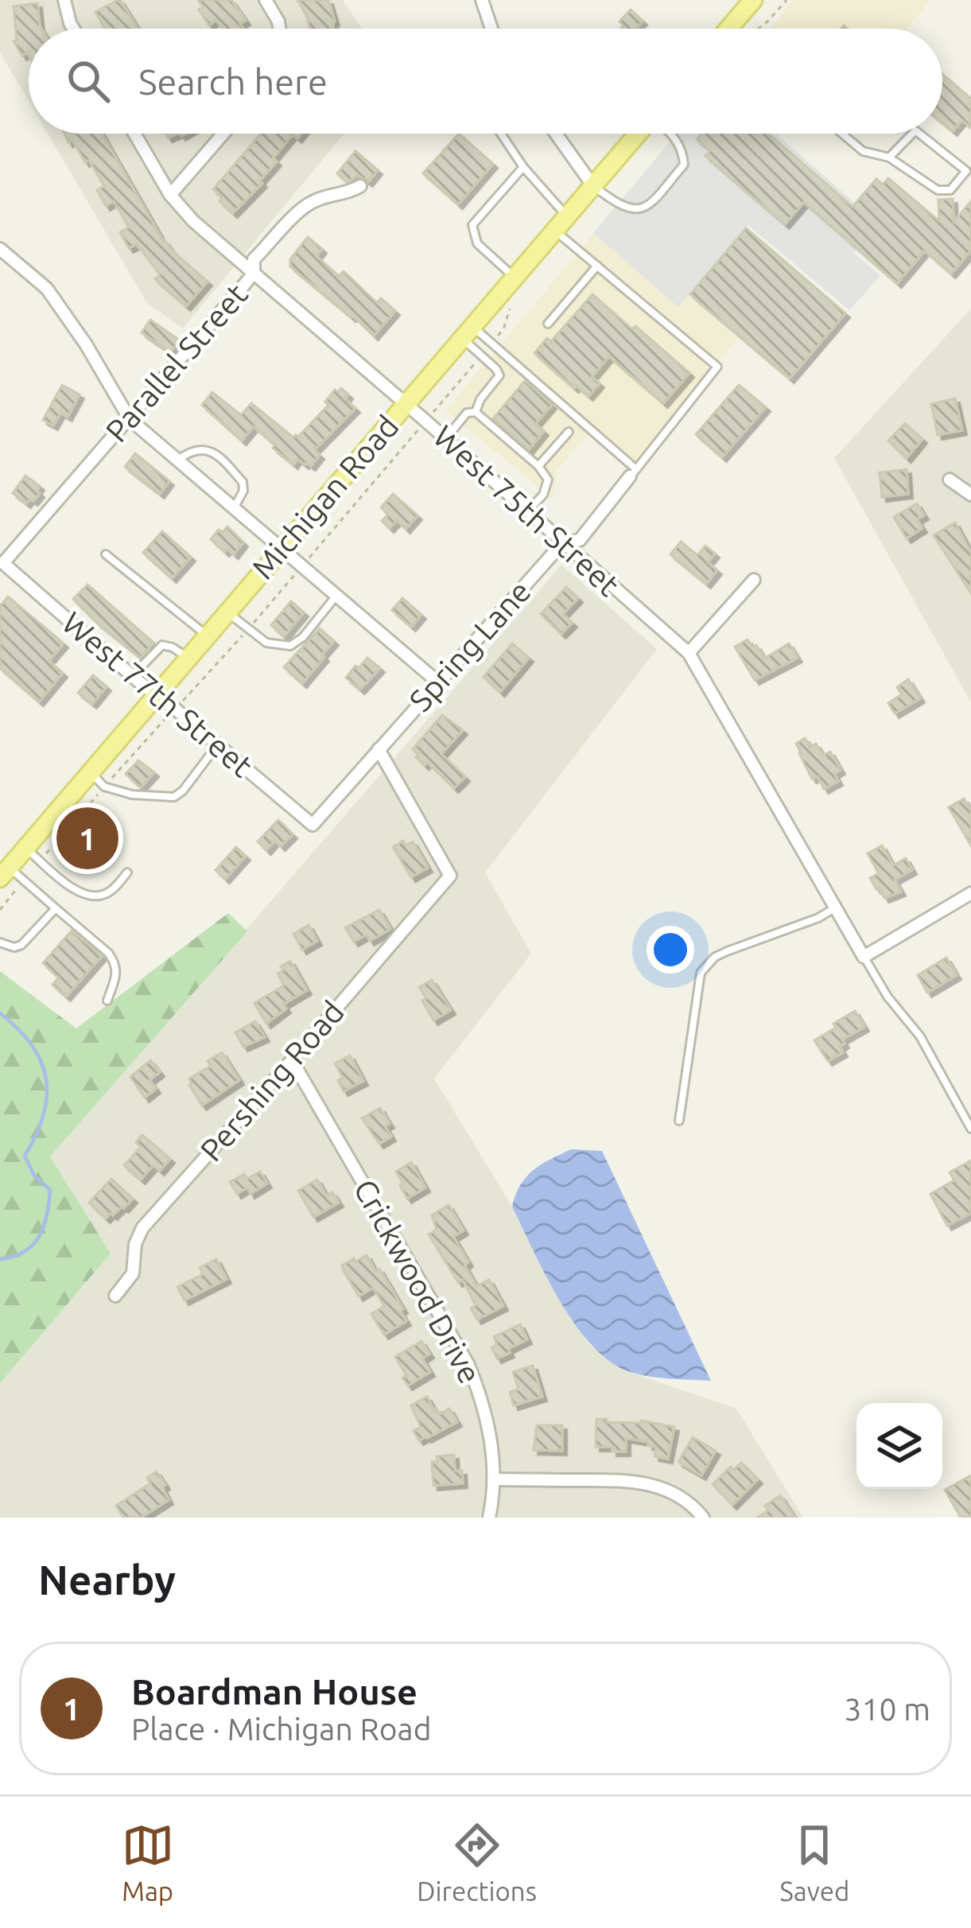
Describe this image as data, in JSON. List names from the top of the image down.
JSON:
{
  "streets": {
    "main road": ["Michigan Road"],
    "street": [
      "Parallel Street",
      "West 75th Street",
      "Spring Lane",
      "West 77th Street",
      "Pershing Road",
      "Crickwood Drive"
    ]
  },
  "crossings": [
    ["Parallel Street", "West 75th Street"],
    ["Parallel Street", "West 77th Street"],
    ["Michigan Road", "West 75th Street"],
    ["Michigan Road", "West 77th Street"],
    ["West 75th Street", "Spring Lane"],
    ["Spring Lane", "West 77th Street"],
    ["Spring Lane", "Pershing Road"],
    ["Pershing Road", "Crickwood Drive"]
  ],
  "page": {
    "search": "Search here",
    "pins": "1",
    "heading": "Nearby",
    "list": [
      {
        "mark": "1",
        "name": "Boardman House",
        "note": "Place · Michigan Road",
        "value": "310 m"
      }
    ],
    "nav": ["Map", "Directions", "Saved"]
  }
}
